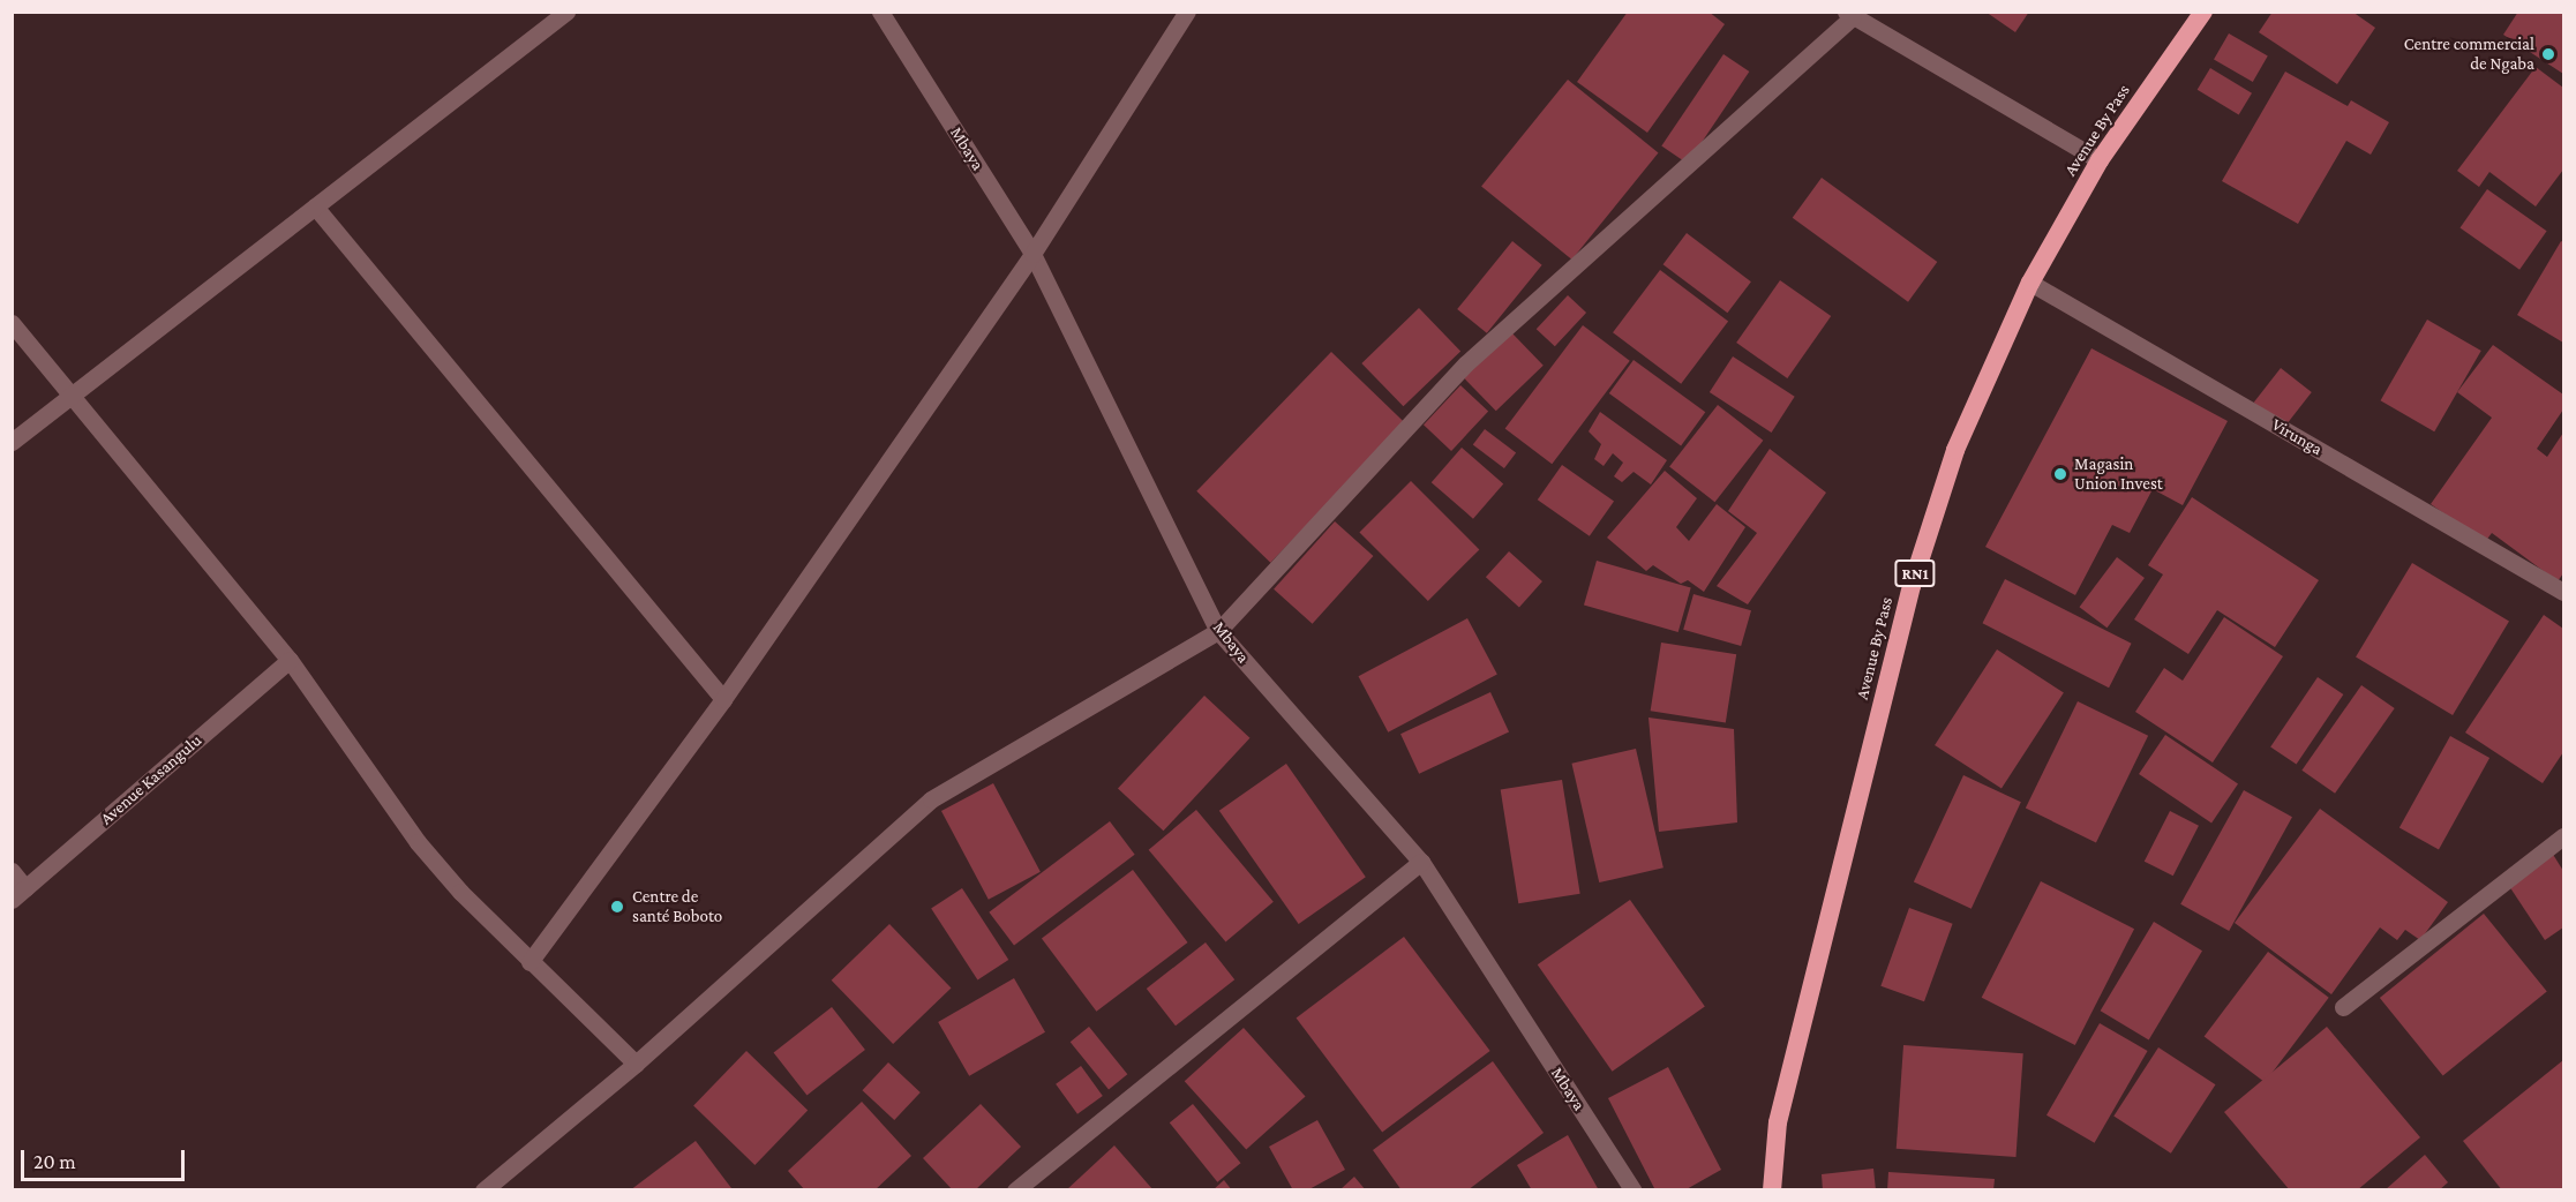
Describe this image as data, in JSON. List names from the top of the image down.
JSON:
{
  "streets": {
    "highway": ["Avenue By Pass", "RN1"],
    "street": ["Mbaya", "Virunga", "Avenue Kasangulu"]
  },
  "crossings": [
    ["Avenue By Pass", "Virunga"]
  ],
  "places": ["Centre commercial de Ngaba", "Magasin Union Invest", "Centre de santé Boboto"],
  "scale_bar": "20 m"
}
